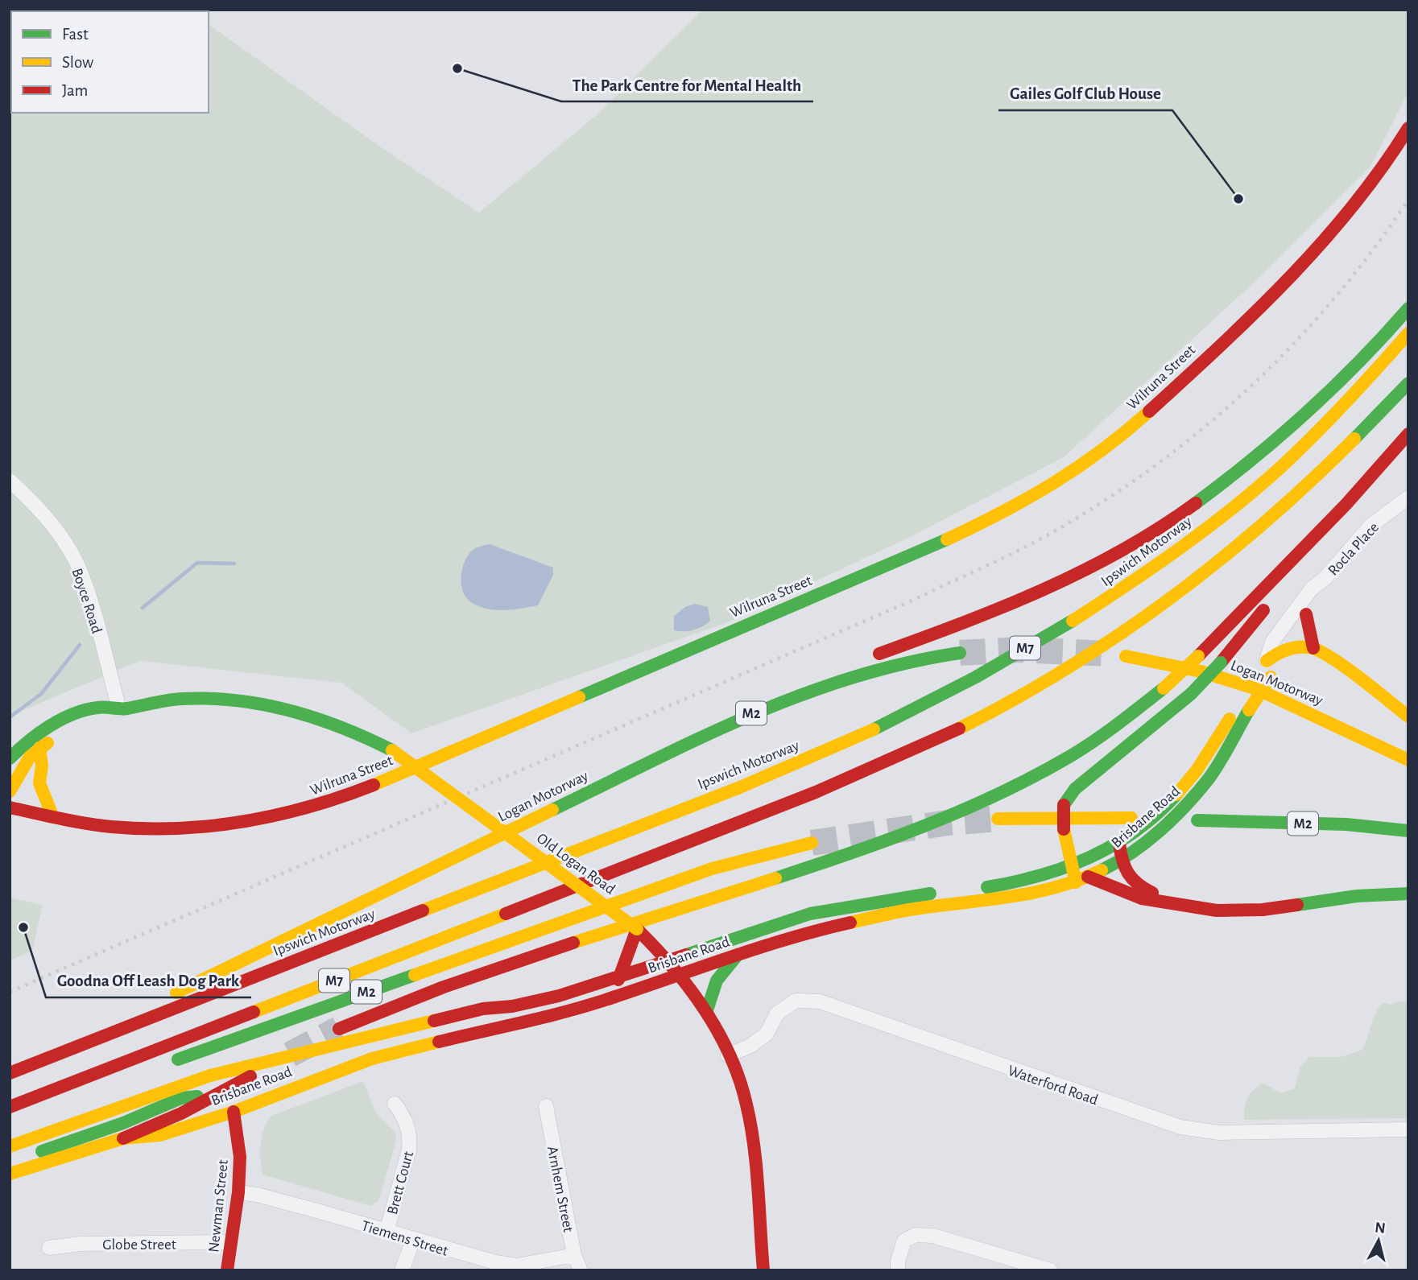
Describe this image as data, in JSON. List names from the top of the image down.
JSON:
{
  "streets": {
    "main road": [
      "Wilruna Street",
      "Ipswich Motorway",
      "M7",
      "Logan Motorway",
      "M2",
      "Brisbane Road",
      "Old Logan Road",
      "Newman Street"
    ],
    "street": [
      "Rocla Place",
      "Boyce Road",
      "Waterford Road",
      "Brett Court",
      "Arnhem Street",
      "Tiemens Street",
      "Globe Street"
    ]
  },
  "crossings": [
    ["Rocla Place", "Brisbane Road"],
    ["Ipswich Motorway", "Logan Motorway"],
    ["Boyce Road", "Old Logan Road"],
    ["Brisbane Road", "Old Logan Road"],
    ["Brisbane Road", "Newman Street"],
    ["Old Logan Road", "Waterford Road"],
    ["Brett Court", "Tiemens Street"],
    ["Arnhem Street", "Tiemens Street"],
    ["Newman Street", "Tiemens Street"],
    ["Newman Street", "Globe Street"]
  ],
  "places": ["The Park Centre for Mental Health", "Gailes Golf Club House", "Goodna Off Leash Dog Park"],
  "legend": ["Fast", "Slow", "Jam"],
  "north": "top"
}
